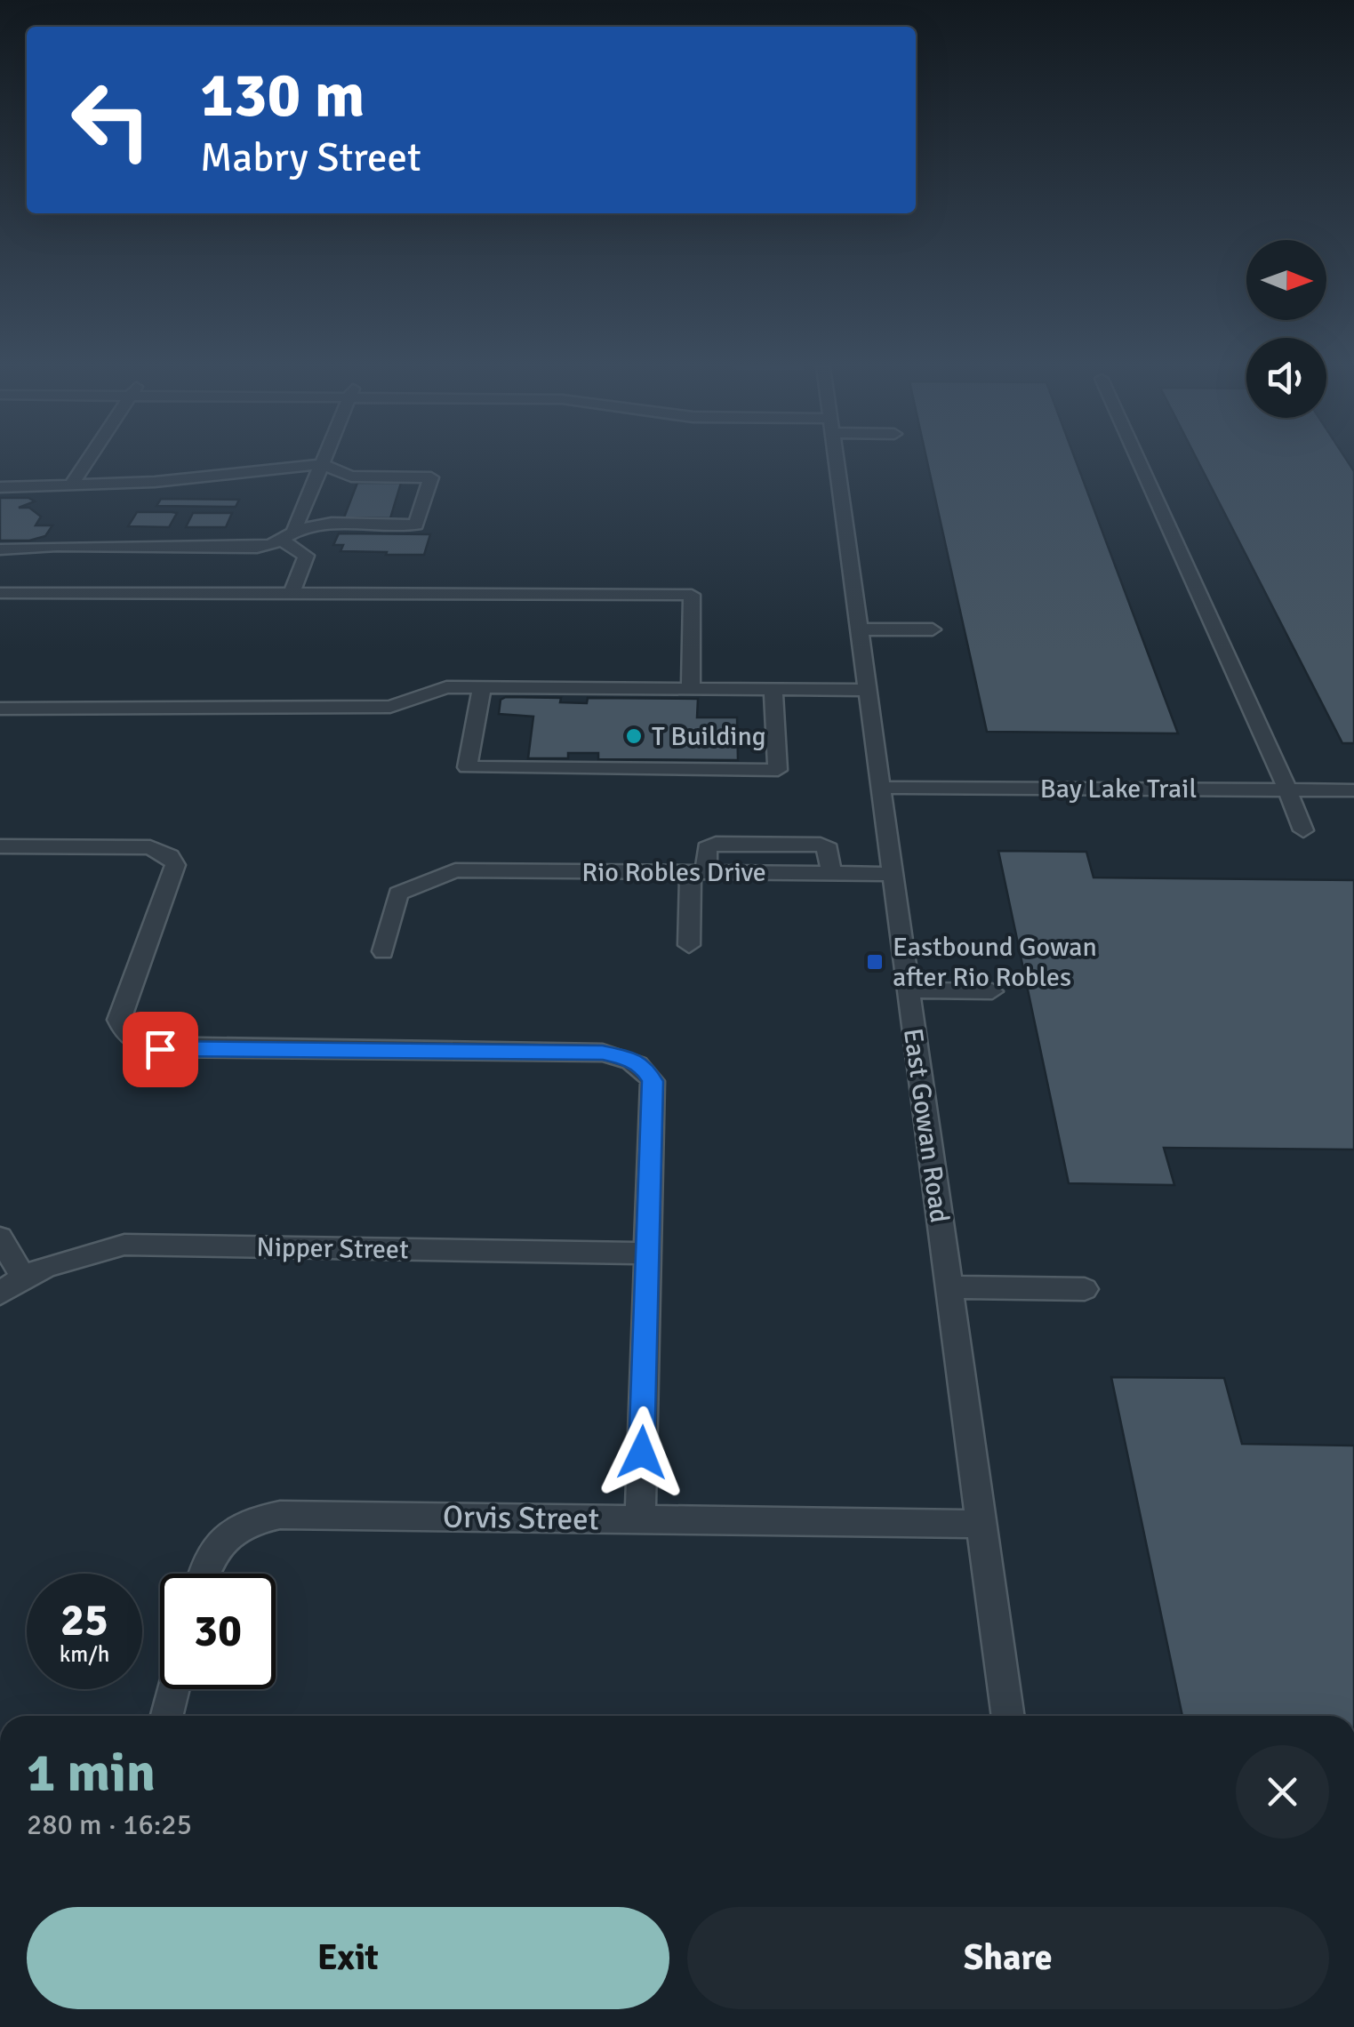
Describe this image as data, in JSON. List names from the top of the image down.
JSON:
{
  "streets": {
    "street": [
      "Bay Lake Trail",
      "Rio Robles Drive",
      "East Gowan Road",
      "Nipper Street",
      "Orvis Street"
    ]
  },
  "crossings": [
    ["Bay Lake Trail", "East Gowan Road"],
    ["Rio Robles Drive", "East Gowan Road"],
    ["East Gowan Road", "Orvis Street"]
  ],
  "places": {
    "other": ["T Building"],
    "transit": ["Eastbound Gowan after Rio Robles"]
  },
  "north": "right",
  "page": {
    "turn": ["130 m", "Mabry Street"],
    "speed": "25 km/h",
    "limit": "30",
    "heading": ["1 min", "280 m · 16:25"],
    "buttons": ["Exit", "Share"]
  }
}
